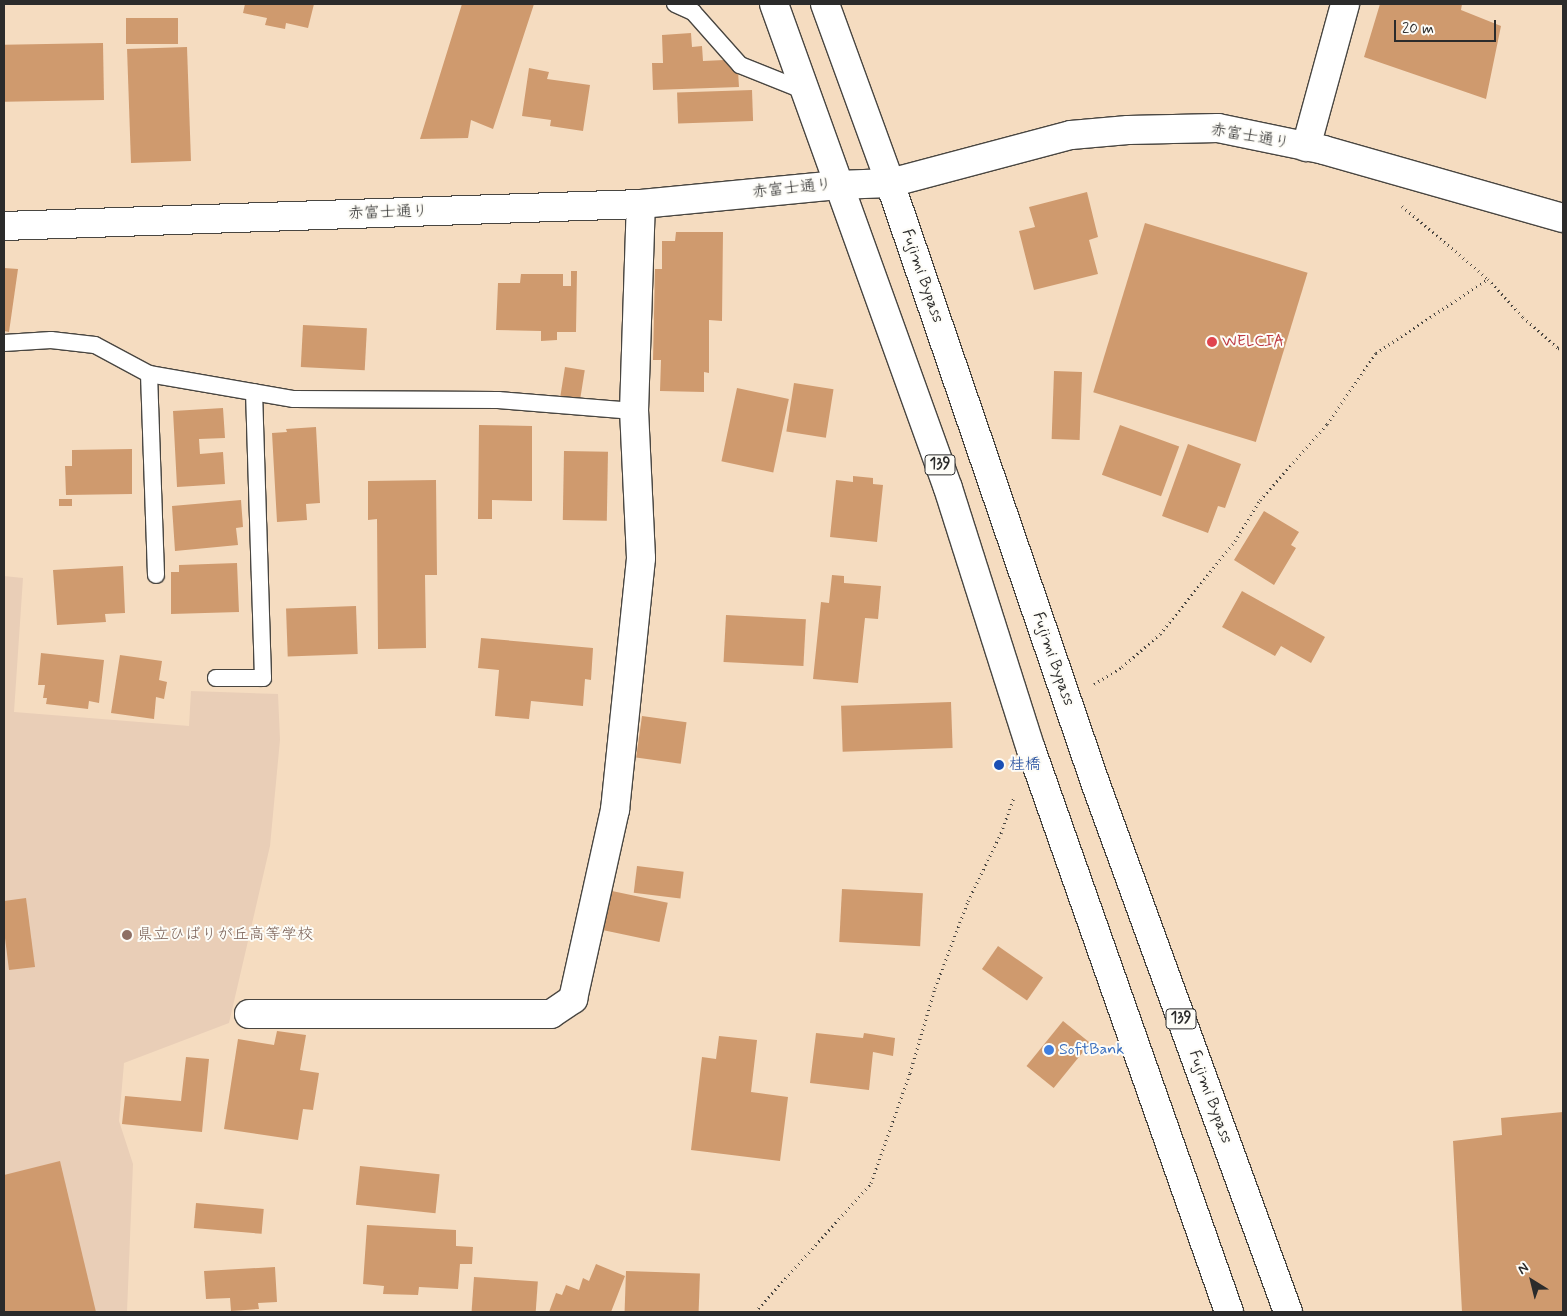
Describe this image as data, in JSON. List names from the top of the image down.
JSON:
{
  "streets": {
    "main road": ["赤富士通り", "Fujimi Bypass", "139"]
  },
  "crossings": [
    ["赤富士通り", "Fujimi Bypass"],
    ["赤富士通り", "139"]
  ],
  "places": [
    "WELCIA",
    "桂橋",
    "県立ひばりが丘高等学校",
    "SoftBank"
  ],
  "scale_bar": "20 m",
  "north": "top left"
}
